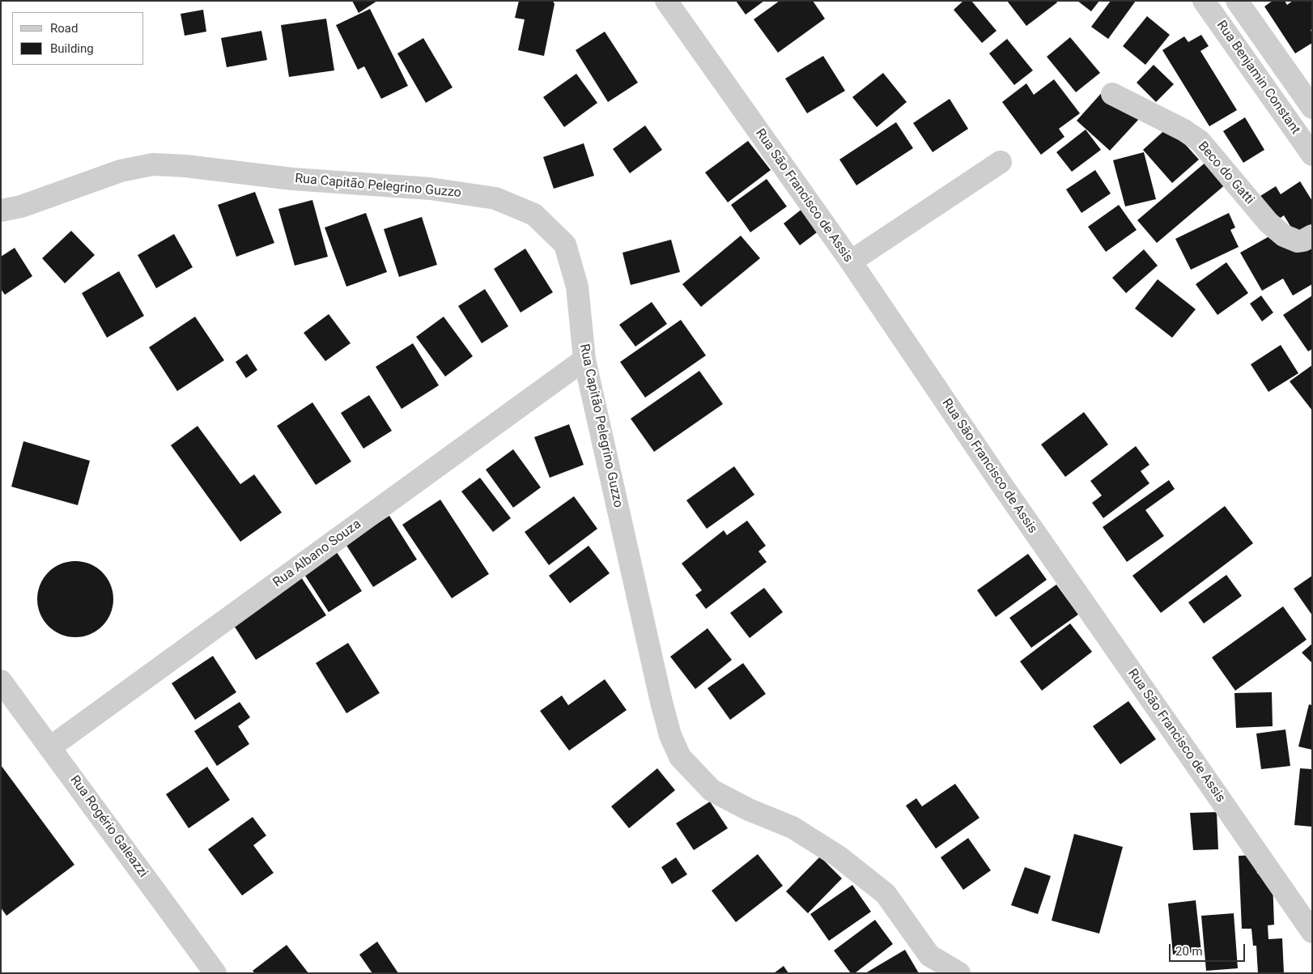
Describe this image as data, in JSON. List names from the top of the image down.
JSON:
{
  "streets": {
    "street": [
      "Rua Benjamin Constant",
      "Beco do Gatti",
      "Rua Capitão Pelegrino Guzzo",
      "Rua São Francisco de Assis",
      "Rua Albano Souza",
      "Rua Rogério Galeazzi"
    ]
  },
  "crossings": [
    ["Rua Capitão Pelegrino Guzzo", "Rua Albano Souza"],
    ["Rua Albano Souza", "Rua Rogério Galeazzi"]
  ],
  "legend": ["Road", "Building"],
  "scale_bar": "20 m"
}
